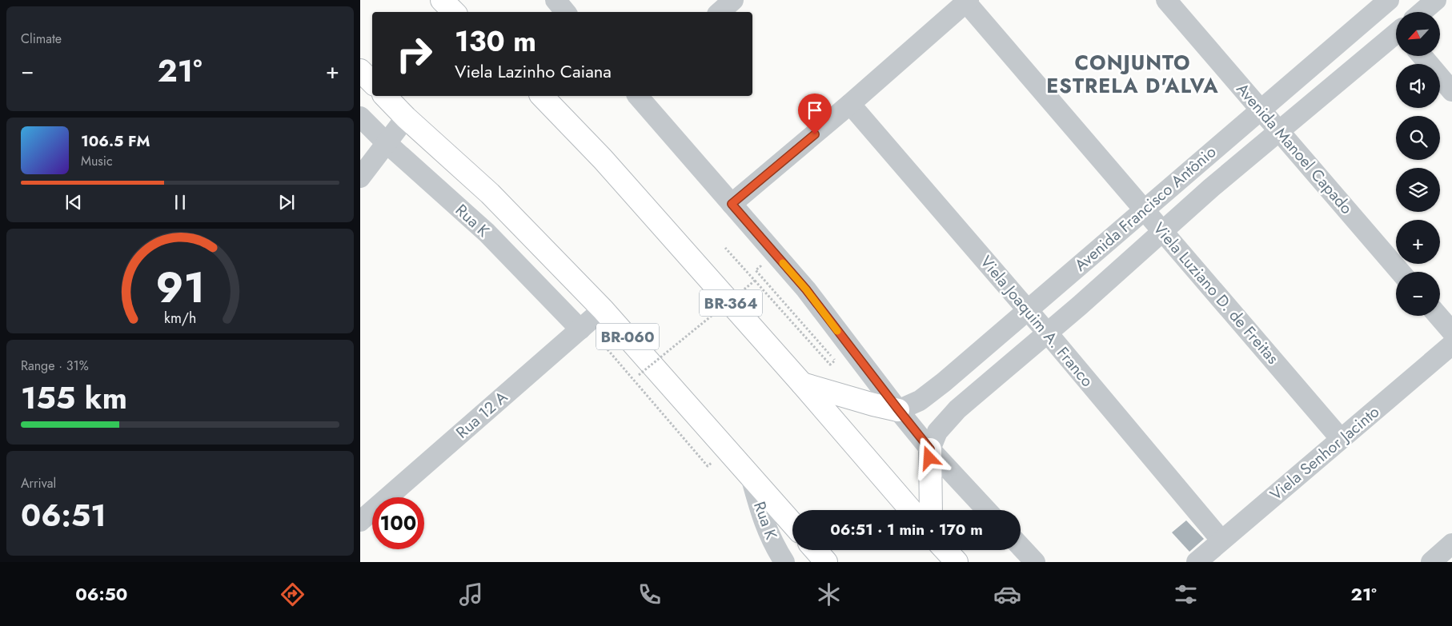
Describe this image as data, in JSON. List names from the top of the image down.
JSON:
{
  "streets": {
    "highway": ["BR-364", "BR-060"],
    "street": [
      "Avenida Manoel Capado",
      "Avenida Francisco Antônio",
      "Rua K",
      "Viela Luziano D. de Freitas",
      "Viela Joaquim A. Franco",
      "Rua 12 A",
      "Viela Senhor Jacinto"
    ]
  },
  "crossings": [
    ["Avenida Manoel Capado", "Avenida Francisco Antônio"],
    ["Avenida Francisco Antônio", "Viela Luziano D. de Freitas"],
    ["Avenida Francisco Antônio", "Viela Joaquim A. Franco"],
    ["Rua K", "BR-060"],
    ["Rua K", "Rua 12 A"],
    ["Viela Luziano D. de Freitas", "Viela Senhor Jacinto"],
    ["Viela Joaquim A. Franco", "Viela Senhor Jacinto"],
    ["BR-060", "Rua 12 A"]
  ],
  "districts": ["CONJUNTO ESTRELA D'ALVA"],
  "north": "bottom left",
  "page": {
    "tile": [
      "Climate",
      ["Range · 31%", "155 km"],
      ["Arrival", "06:51"]
    ],
    "map_buttons": ["+", "−"],
    "turn": ["130 m", "Viela Lazinho Caiana"],
    "heat": ["−", "21°", "+"],
    "song": ["106.5 FM", "Music"],
    "limit": "100",
    "trip": "06:51 · 1 min · 170 m",
    "tabs": ["06:50", "21°"],
    "gauge": ["91", "km/h"]
  }
}
